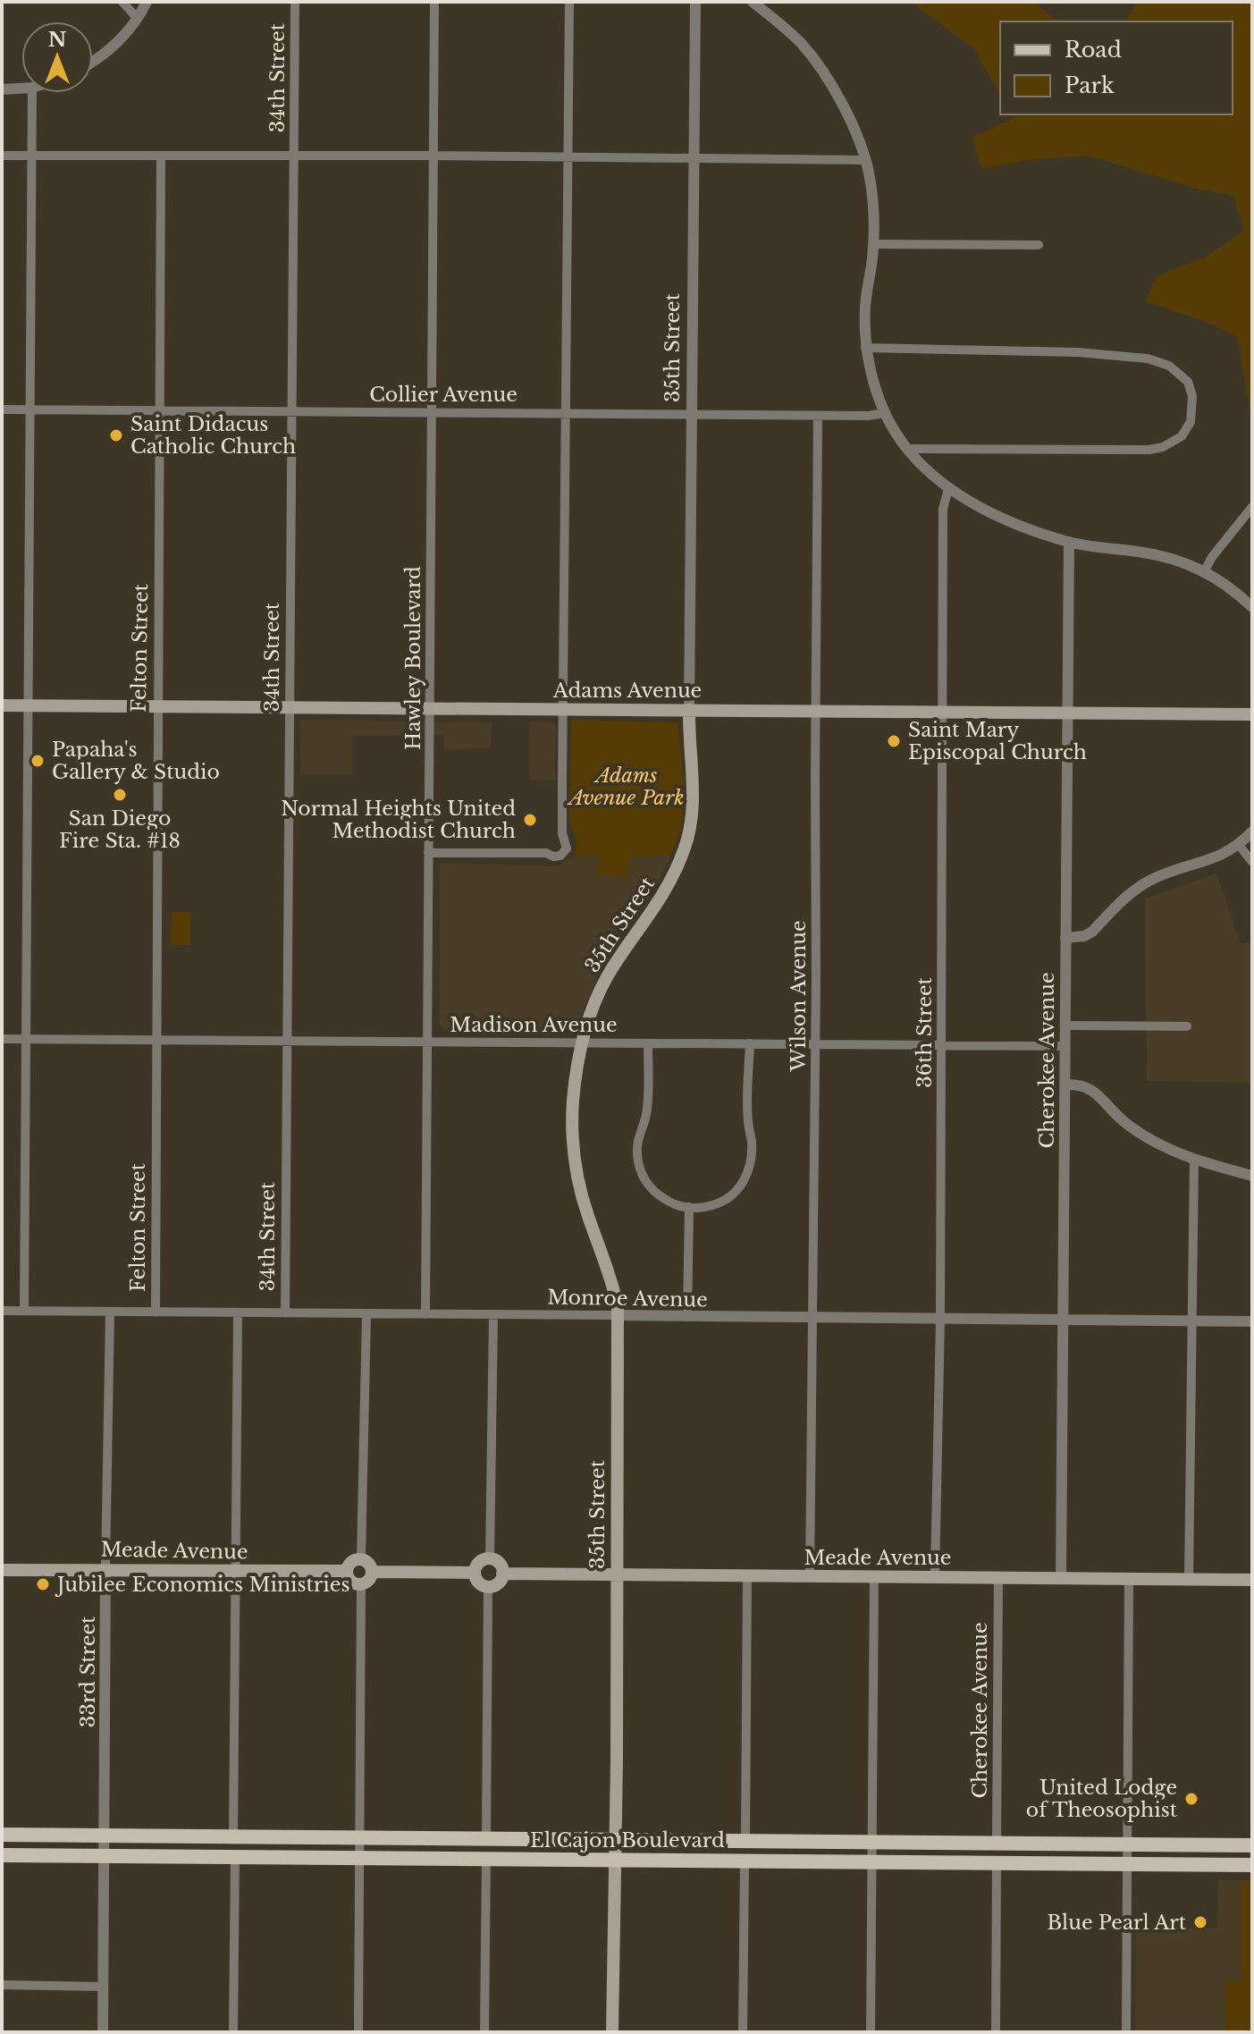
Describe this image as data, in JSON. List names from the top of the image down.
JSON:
{
  "streets": {
    "main road": [
      "35th Street",
      "Adams Avenue",
      "Meade Avenue",
      "El Cajon Boulevard"
    ],
    "street": [
      "34th Street",
      "Collier Avenue",
      "Felton Street",
      "Hawley Boulevard",
      "Wilson Avenue",
      "Madison Avenue",
      "36th Street",
      "Cherokee Avenue",
      "Monroe Avenue",
      "33rd Street"
    ]
  },
  "crossings": [
    ["34th Street", "Collier Avenue"],
    ["34th Street", "Adams Avenue"],
    ["34th Street", "Madison Avenue"],
    ["34th Street", "Monroe Avenue"],
    ["35th Street", "Collier Avenue"],
    ["35th Street", "Adams Avenue"],
    ["35th Street", "Madison Avenue"],
    ["35th Street", "Monroe Avenue"],
    ["35th Street", "Meade Avenue"],
    ["35th Street", "El Cajon Boulevard"],
    ["Collier Avenue", "Felton Street"],
    ["Collier Avenue", "Hawley Boulevard"],
    ["Collier Avenue", "Wilson Avenue"],
    ["Felton Street", "Adams Avenue"],
    ["Felton Street", "Madison Avenue"],
    ["Felton Street", "Monroe Avenue"],
    ["Hawley Boulevard", "Adams Avenue"],
    ["Hawley Boulevard", "Madison Avenue"],
    ["Hawley Boulevard", "Monroe Avenue"],
    ["Adams Avenue", "Wilson Avenue"],
    ["Adams Avenue", "36th Street"],
    ["Adams Avenue", "Cherokee Avenue"],
    ["Wilson Avenue", "Madison Avenue"],
    ["Wilson Avenue", "Monroe Avenue"],
    ["Wilson Avenue", "Meade Avenue"],
    ["Madison Avenue", "36th Street"],
    ["Madison Avenue", "Cherokee Avenue"],
    ["36th Street", "Monroe Avenue"],
    ["36th Street", "Meade Avenue"],
    ["Cherokee Avenue", "Monroe Avenue"],
    ["Cherokee Avenue", "Meade Avenue"],
    ["Cherokee Avenue", "El Cajon Boulevard"],
    ["Monroe Avenue", "33rd Street"],
    ["Meade Avenue", "33rd Street"],
    ["33rd Street", "El Cajon Boulevard"]
  ],
  "parks": ["Adams Avenue Park"],
  "places": [
    "Saint Didacus Catholic Church",
    "Saint Mary Episcopal Church",
    "Papaha's Gallery & Studio",
    "San Diego Fire Sta. #18",
    "Normal Heights United Methodist Church",
    "Jubilee Economics Ministries",
    "United Lodge of Theosophist",
    "Blue Pearl Art"
  ],
  "legend": ["Road", "Park"],
  "north": "top"
}
